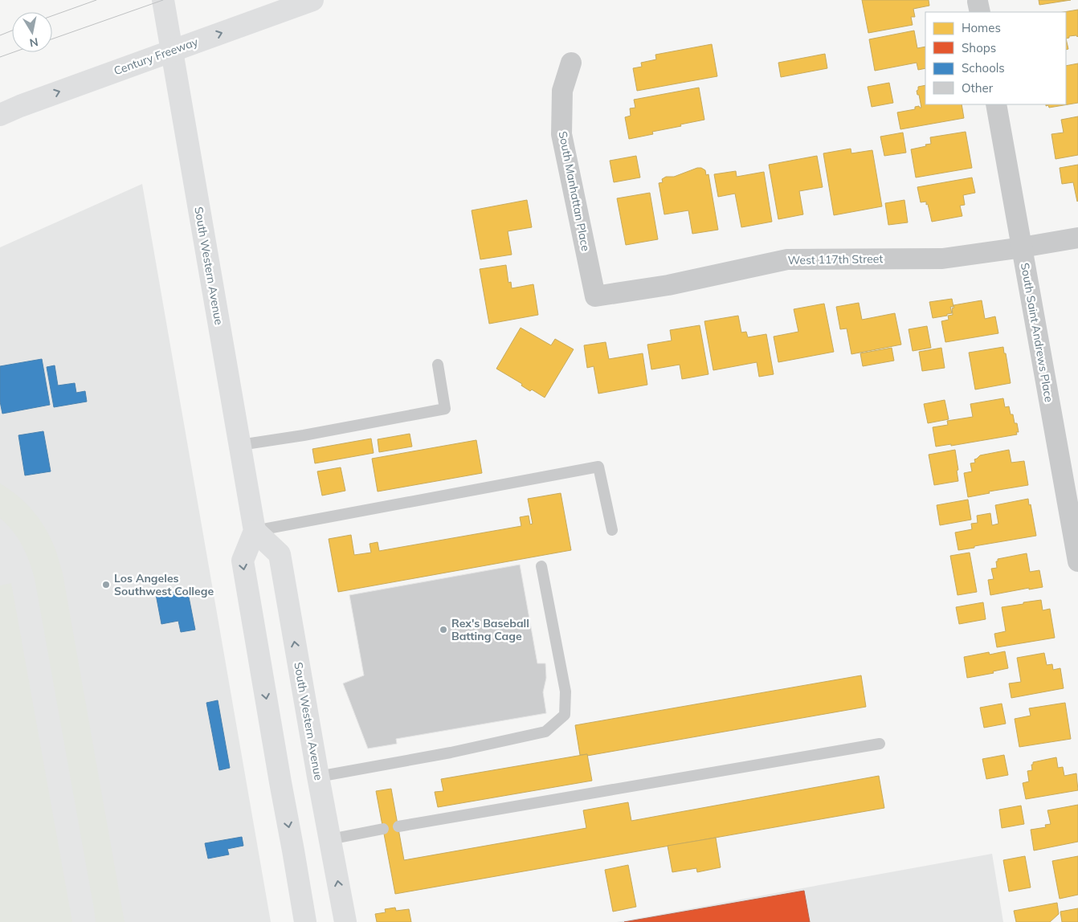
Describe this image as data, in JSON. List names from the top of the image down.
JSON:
{
  "streets": {
    "main road": ["Century Freeway", "South Western Avenue"],
    "street": ["South Manhattan Place", "West 117th Street", "South Saint Andrews Place"]
  },
  "crossings": [
    ["South Manhattan Place", "West 117th Street"],
    ["West 117th Street", "South Saint Andrews Place"]
  ],
  "one_way": ["Century Freeway"],
  "places": ["Los Angeles Southwest College", "Rex's Baseball Batting Cage"],
  "legend": [
    "Homes",
    "Shops",
    "Schools",
    "Other"
  ],
  "north": "bottom"
}
